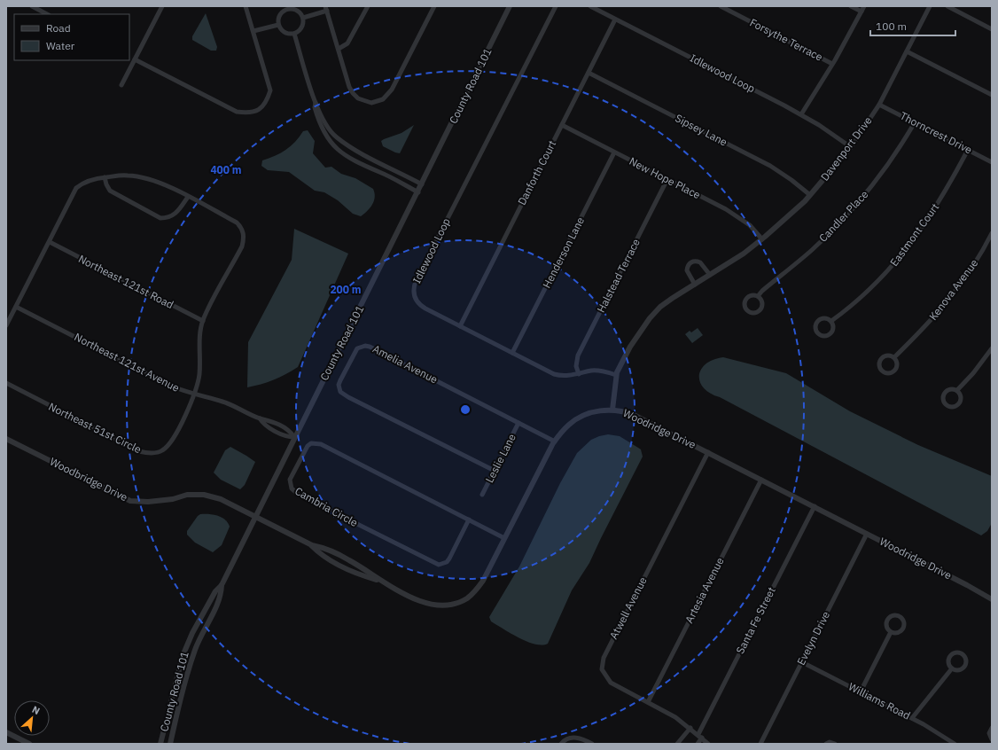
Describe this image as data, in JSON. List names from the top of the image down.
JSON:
{
  "streets": {
    "street": [
      "Forsythe Terrace",
      "Idlewood Loop",
      "County Road 101",
      "Sipsey Lane",
      "Thorncrest Drive",
      "Davenport Drive",
      "Danforth Court",
      "New Hope Place",
      "Candler Place",
      "Eastmont Court",
      "Henderson Lane",
      "Halstead Terrace",
      "Northeast 121st Road",
      "Kenova Avenue",
      "Northeast 121st Avenue",
      "Amelia Avenue",
      "Northeast 51st Circle",
      "Woodridge Drive",
      "Leslie Lane",
      "Woodbridge Drive",
      "Cambria Circle",
      "Artesia Avenue",
      "Atwell Avenue",
      "Santa Fe Street",
      "Evelyn Drive",
      "Williams Road"
    ]
  },
  "crossings": [
    ["Idlewood Loop", "Davenport Drive"],
    ["Idlewood Loop", "Danforth Court"],
    ["Idlewood Loop", "Henderson Lane"],
    ["Idlewood Loop", "Halstead Terrace"],
    ["County Road 101", "Northeast 121st Avenue"],
    ["County Road 101", "Woodbridge Drive"],
    ["Sipsey Lane", "Davenport Drive"],
    ["Sipsey Lane", "Danforth Court"],
    ["Thorncrest Drive", "Davenport Drive"],
    ["Thorncrest Drive", "Candler Place"],
    ["Thorncrest Drive", "Eastmont Court"],
    ["Davenport Drive", "New Hope Place"],
    ["Davenport Drive", "Woodridge Drive"],
    ["Danforth Court", "New Hope Place"],
    ["New Hope Place", "Henderson Lane"],
    ["New Hope Place", "Halstead Terrace"],
    ["Northeast 121st Road", "Northeast 51st Circle"],
    ["Northeast 121st Avenue", "Northeast 51st Circle"],
    ["Amelia Avenue", "Woodridge Drive"],
    ["Amelia Avenue", "Leslie Lane"],
    ["Woodridge Drive", "Woodbridge Drive"],
    ["Woodridge Drive", "Cambria Circle"],
    ["Woodridge Drive", "Artesia Avenue"],
    ["Woodridge Drive", "Atwell Avenue"],
    ["Woodridge Drive", "Santa Fe Street"],
    ["Woodridge Drive", "Evelyn Drive"],
    ["Artesia Avenue", "Atwell Avenue"],
    ["Atwell Avenue", "Santa Fe Street"],
    ["Evelyn Drive", "Williams Road"]
  ],
  "legend": ["Road", "Water"],
  "scale_bar": "100 m",
  "north": "top right",
  "rings": ["400 m", "200 m"]
}
